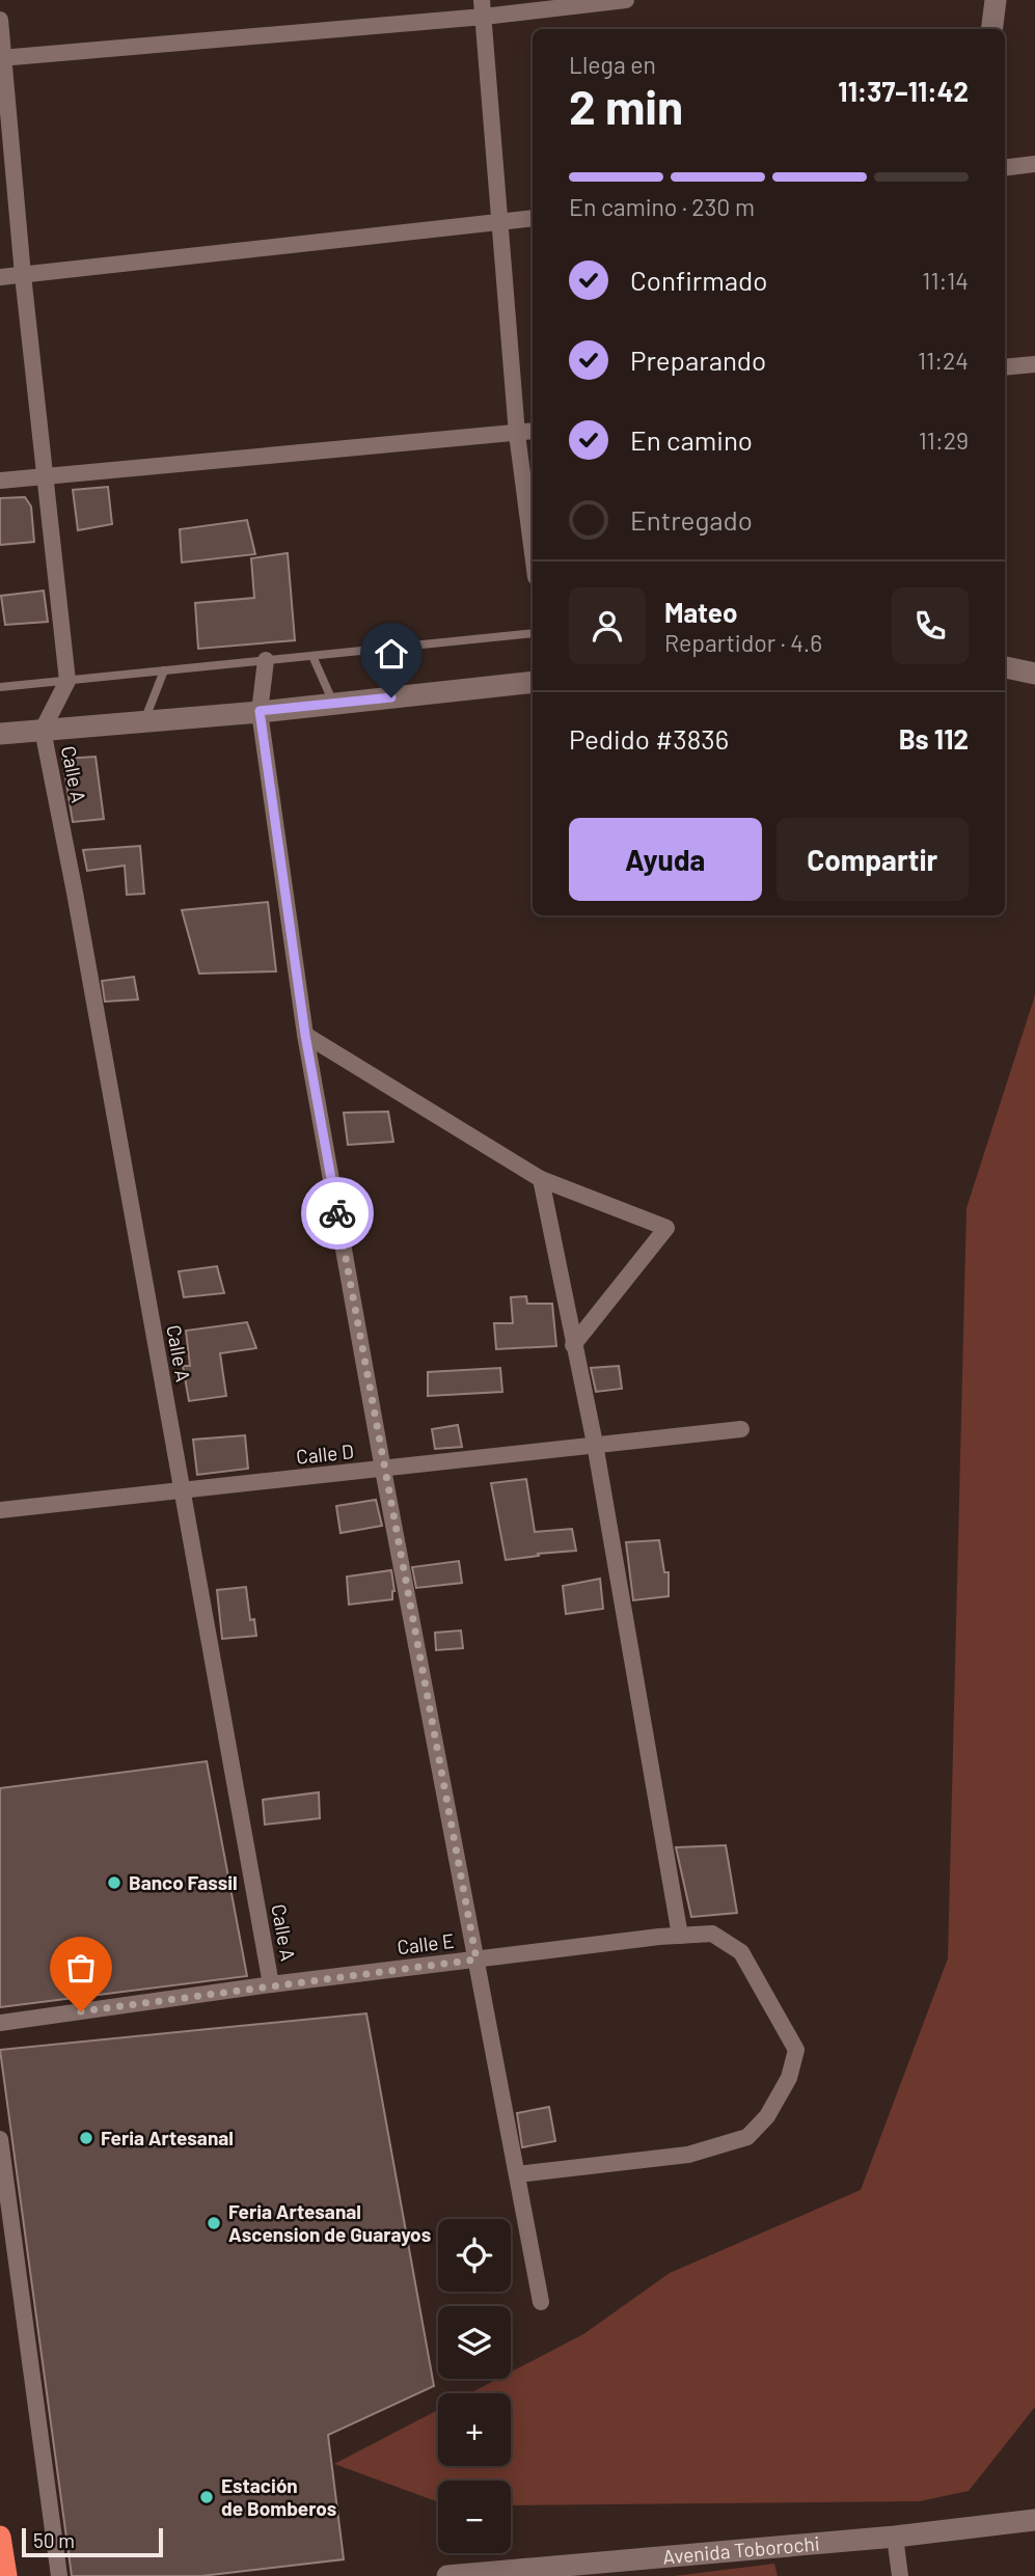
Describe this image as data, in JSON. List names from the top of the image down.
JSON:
{
  "streets": {
    "main road": ["Avenida Toborochi"],
    "street": ["Calle A", "Calle D", "Calle E"]
  },
  "crossings": [
    ["Calle A", "Calle D"],
    ["Calle A", "Calle E"]
  ],
  "places": [
    "Banco Fassil",
    "Feria Artesanal",
    "Feria Artesanal Ascension de Guarayos",
    "Estación de Bomberos"
  ],
  "scale_bar": "50 m",
  "page": {
    "heading": ["2 min", "Llega en", "11:37–11:42"],
    "panel": [
      "Mateo",
      "Repartidor · 4.6",
      "Pedido #3836",
      "Bs 112"
    ],
    "bar": "En camino · 230 m",
    "list": [
      ["Confirmado", "11:14"],
      ["Preparando", "11:24"],
      ["En camino", "11:29"],
      "Entregado"
    ],
    "buttons": ["Ayuda", "Compartir"],
    "map_buttons": ["+", "−"],
    "scale": "50 m"
  }
}
